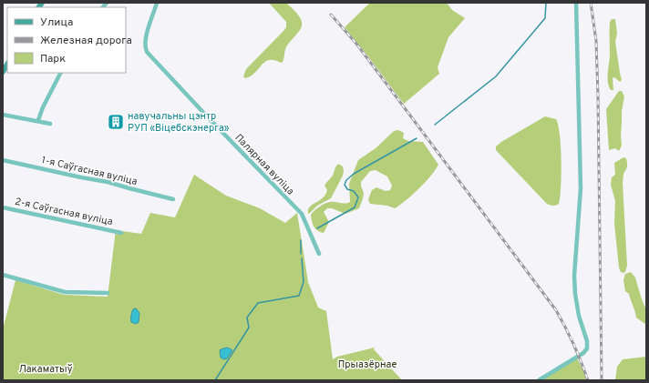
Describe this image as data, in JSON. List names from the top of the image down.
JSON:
{
  "streets": {
    "street": ["Палярная вуліца", "1-я Саўгасная вуліца", "2-я Саўгасная вуліца"]
  },
  "parks": ["Прыазёрнае", "Лакаматыў"],
  "places": {
    "building": ["навучальны цэнтр РУП «Віцебскэнерга»"]
  },
  "legend": ["Улица", "Железная дорога", "Парк"]
}
